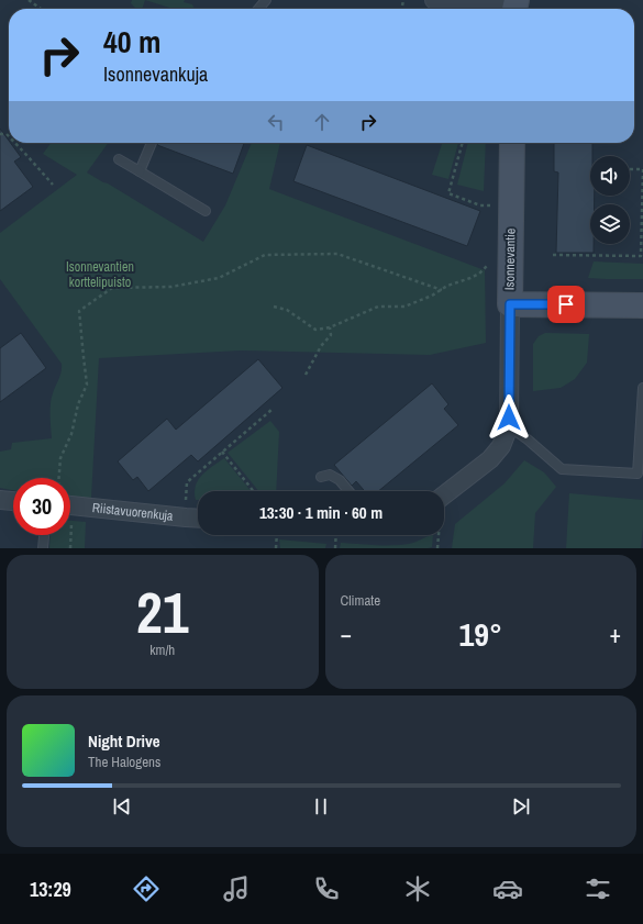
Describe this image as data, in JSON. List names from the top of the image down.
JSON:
{
  "streets": {
    "street": ["Isonnevantie", "Riistavuorenkuja"]
  },
  "parks": ["Isonnevantien korttelipuisto"],
  "page": {
    "turn": ["40 m", "Isonnevankuja"],
    "limit": "30",
    "trip": "13:30 · 1 min · 60 m",
    "tile": [
      ["21", "km/h"],
      "Climate"
    ],
    "heat": ["−", "19°", "+"],
    "song": ["Night Drive", "The Halogens"],
    "tabs": "13:29"
  }
}
